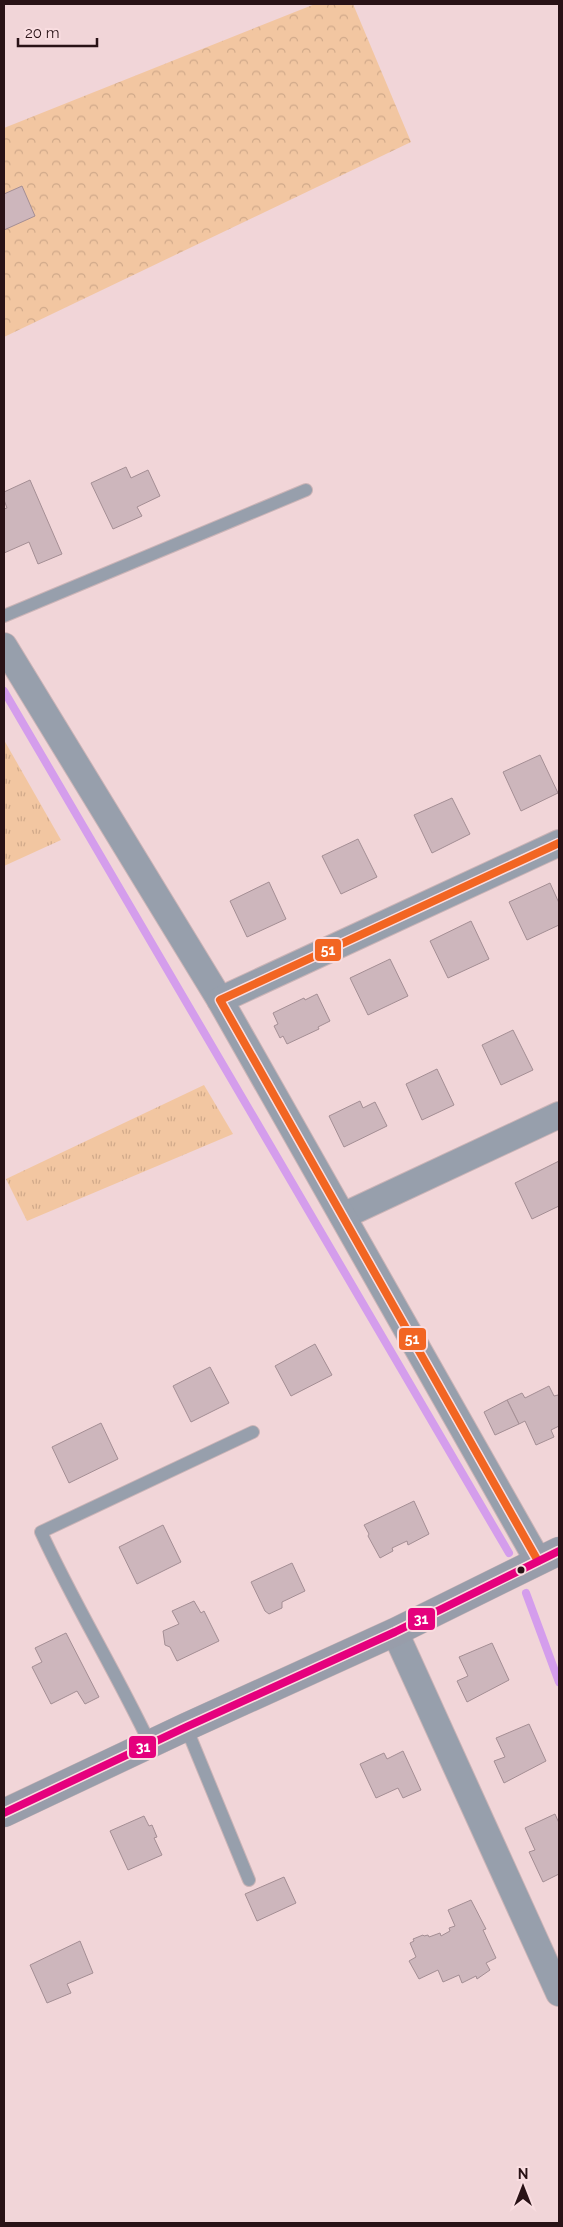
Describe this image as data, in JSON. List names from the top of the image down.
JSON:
{
  "lines": ["transit line 51", "transit line 31"],
  "scale_bar": "20 m",
  "north": "top"
}
